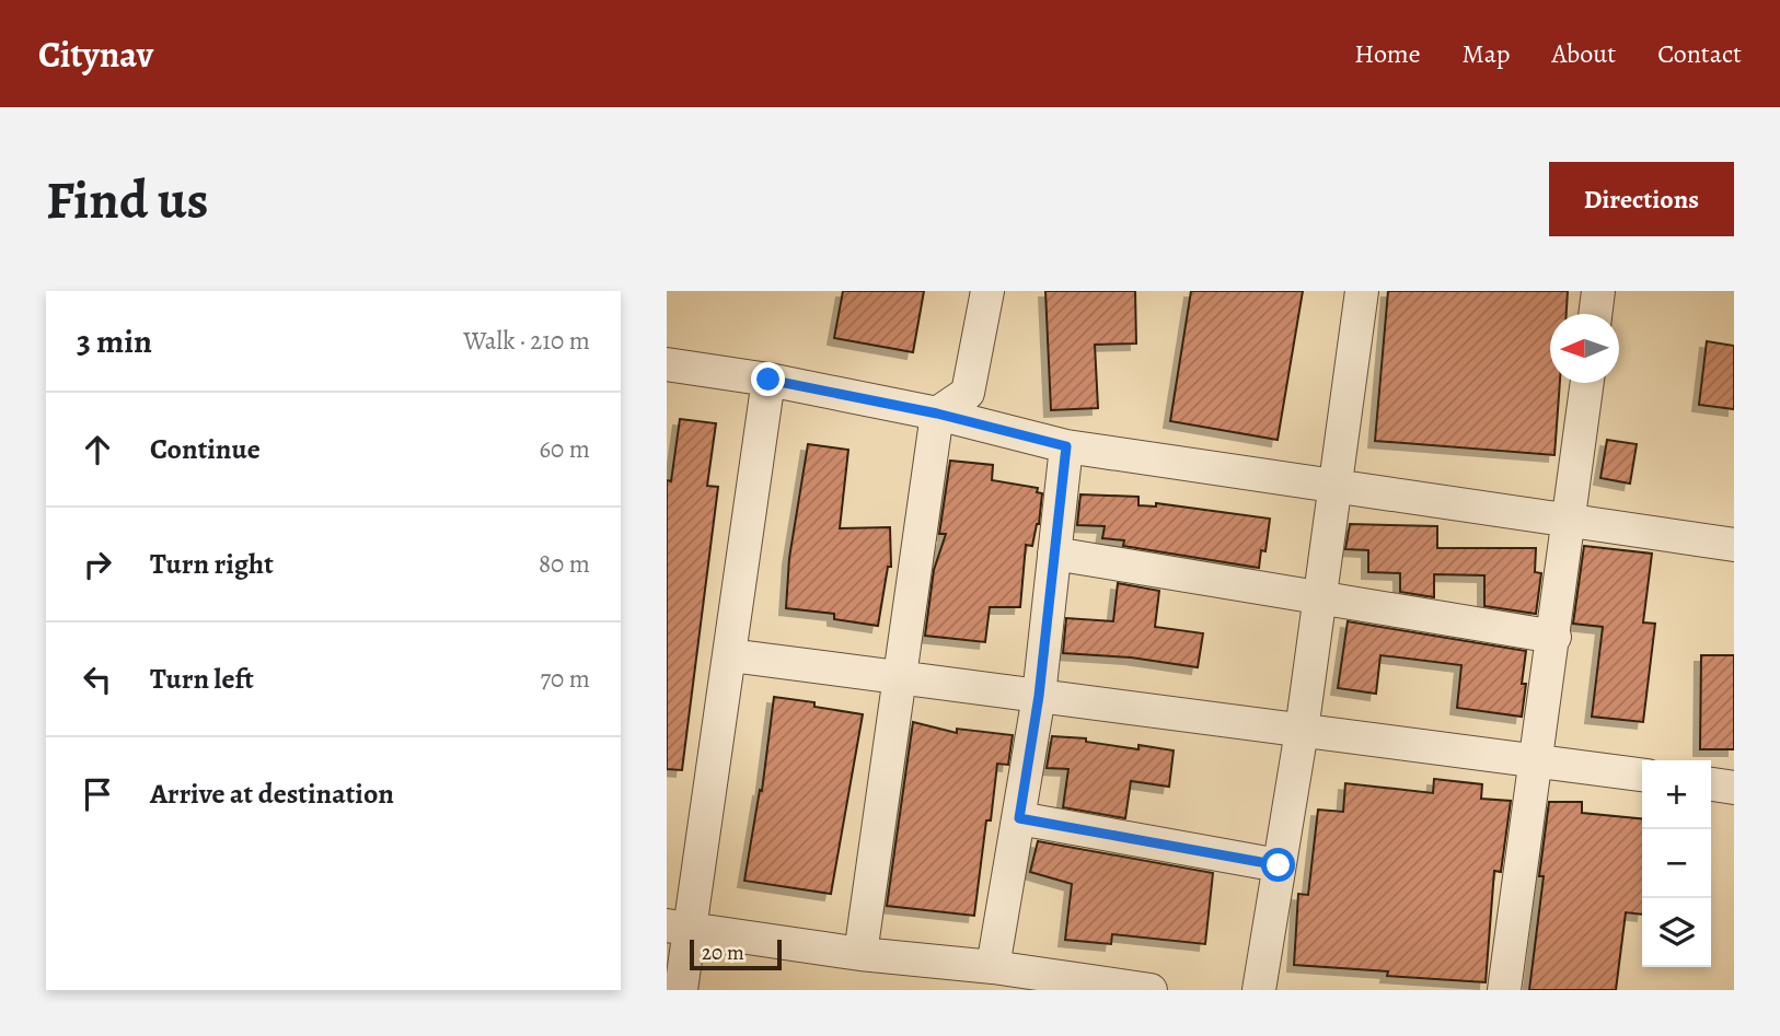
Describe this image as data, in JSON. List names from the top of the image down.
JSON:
{
  "scale_bar": "20 m",
  "north": "left",
  "page": {
    "header": "Citynav",
    "nav": [
      "Home",
      "Map",
      "About",
      "Contact"
    ],
    "buttons": "Directions",
    "title": "Find us",
    "heading": ["3 min", "Walk · 210 m"],
    "list": [
      ["Continue", "60 m"],
      ["Turn right", "80 m"],
      ["Turn left", "70 m"],
      "Arrive at destination"
    ],
    "map_buttons": ["+", "−"],
    "scale": "20 m"
  }
}
